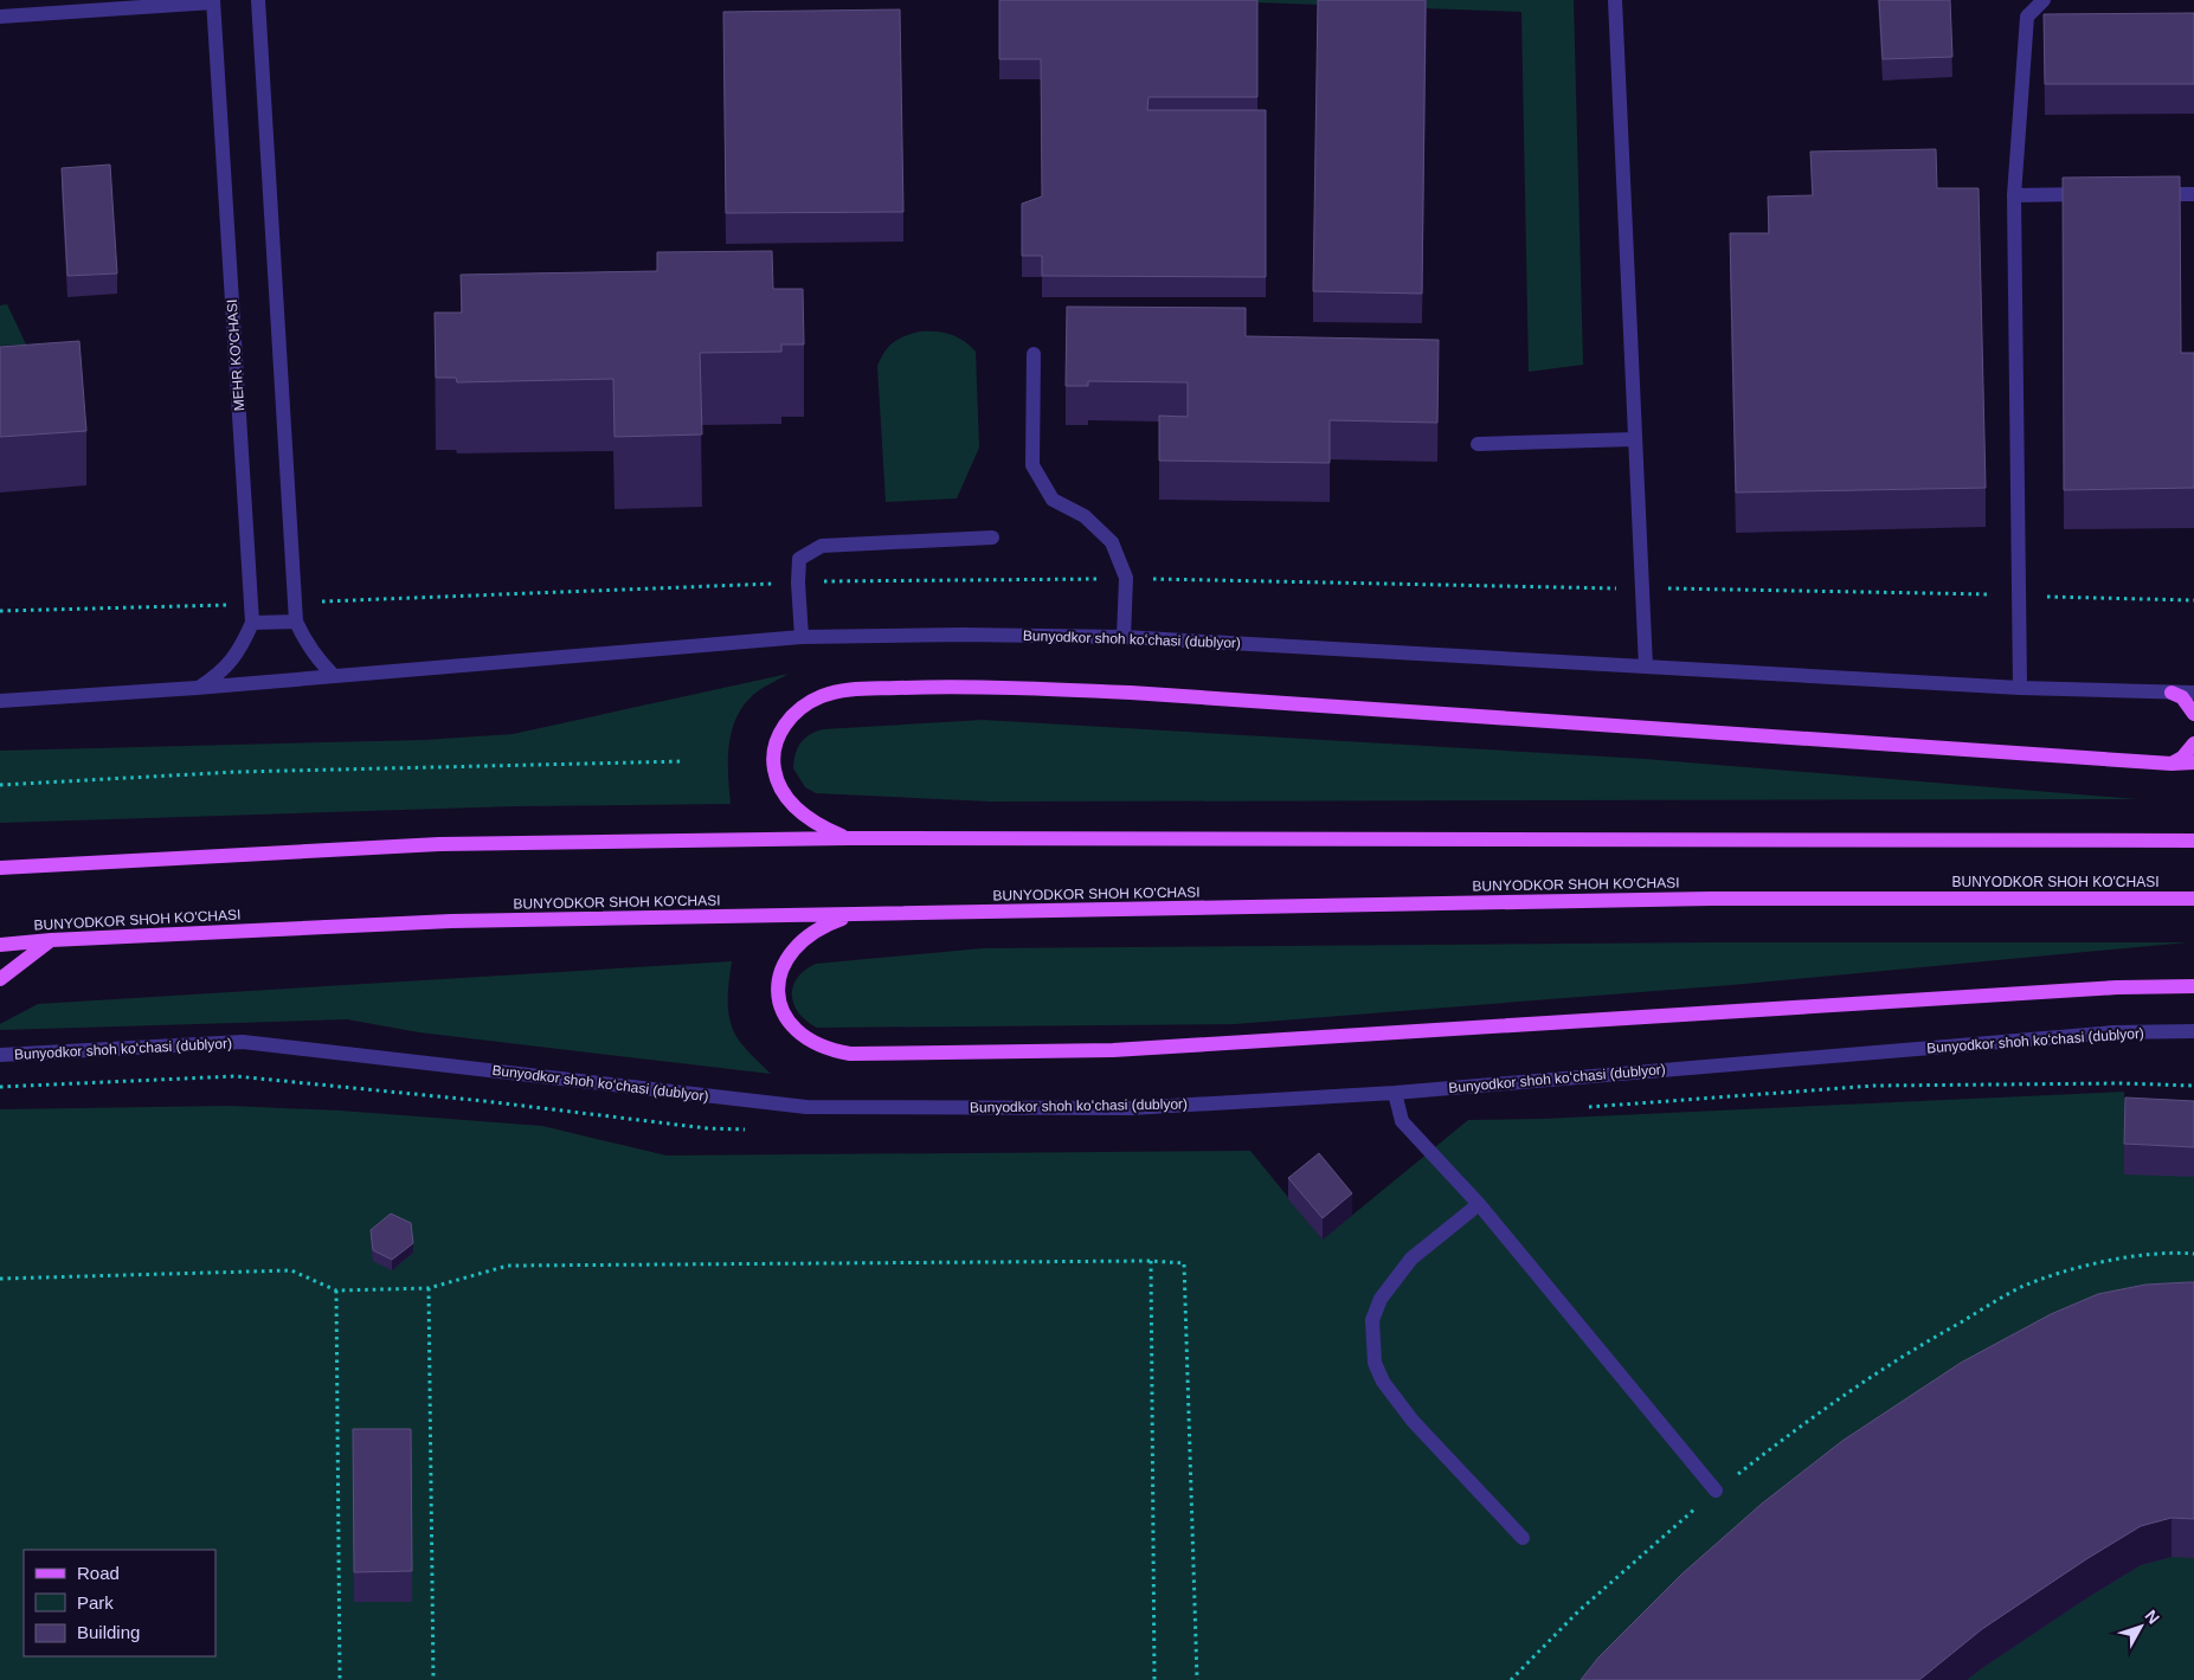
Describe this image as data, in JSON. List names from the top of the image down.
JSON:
{
  "streets": {
    "main road": ["BUNYODKOR SHOH KO'CHASI"],
    "street": ["MEHR KO'CHASI", "Bunyodkor shoh koʻchasi (dublyor)"]
  },
  "crossings": [
    ["MEHR KO'CHASI", "Bunyodkor shoh koʻchasi (dublyor)"]
  ],
  "legend": ["Road", "Park", "Building"],
  "north": "top right"
}
